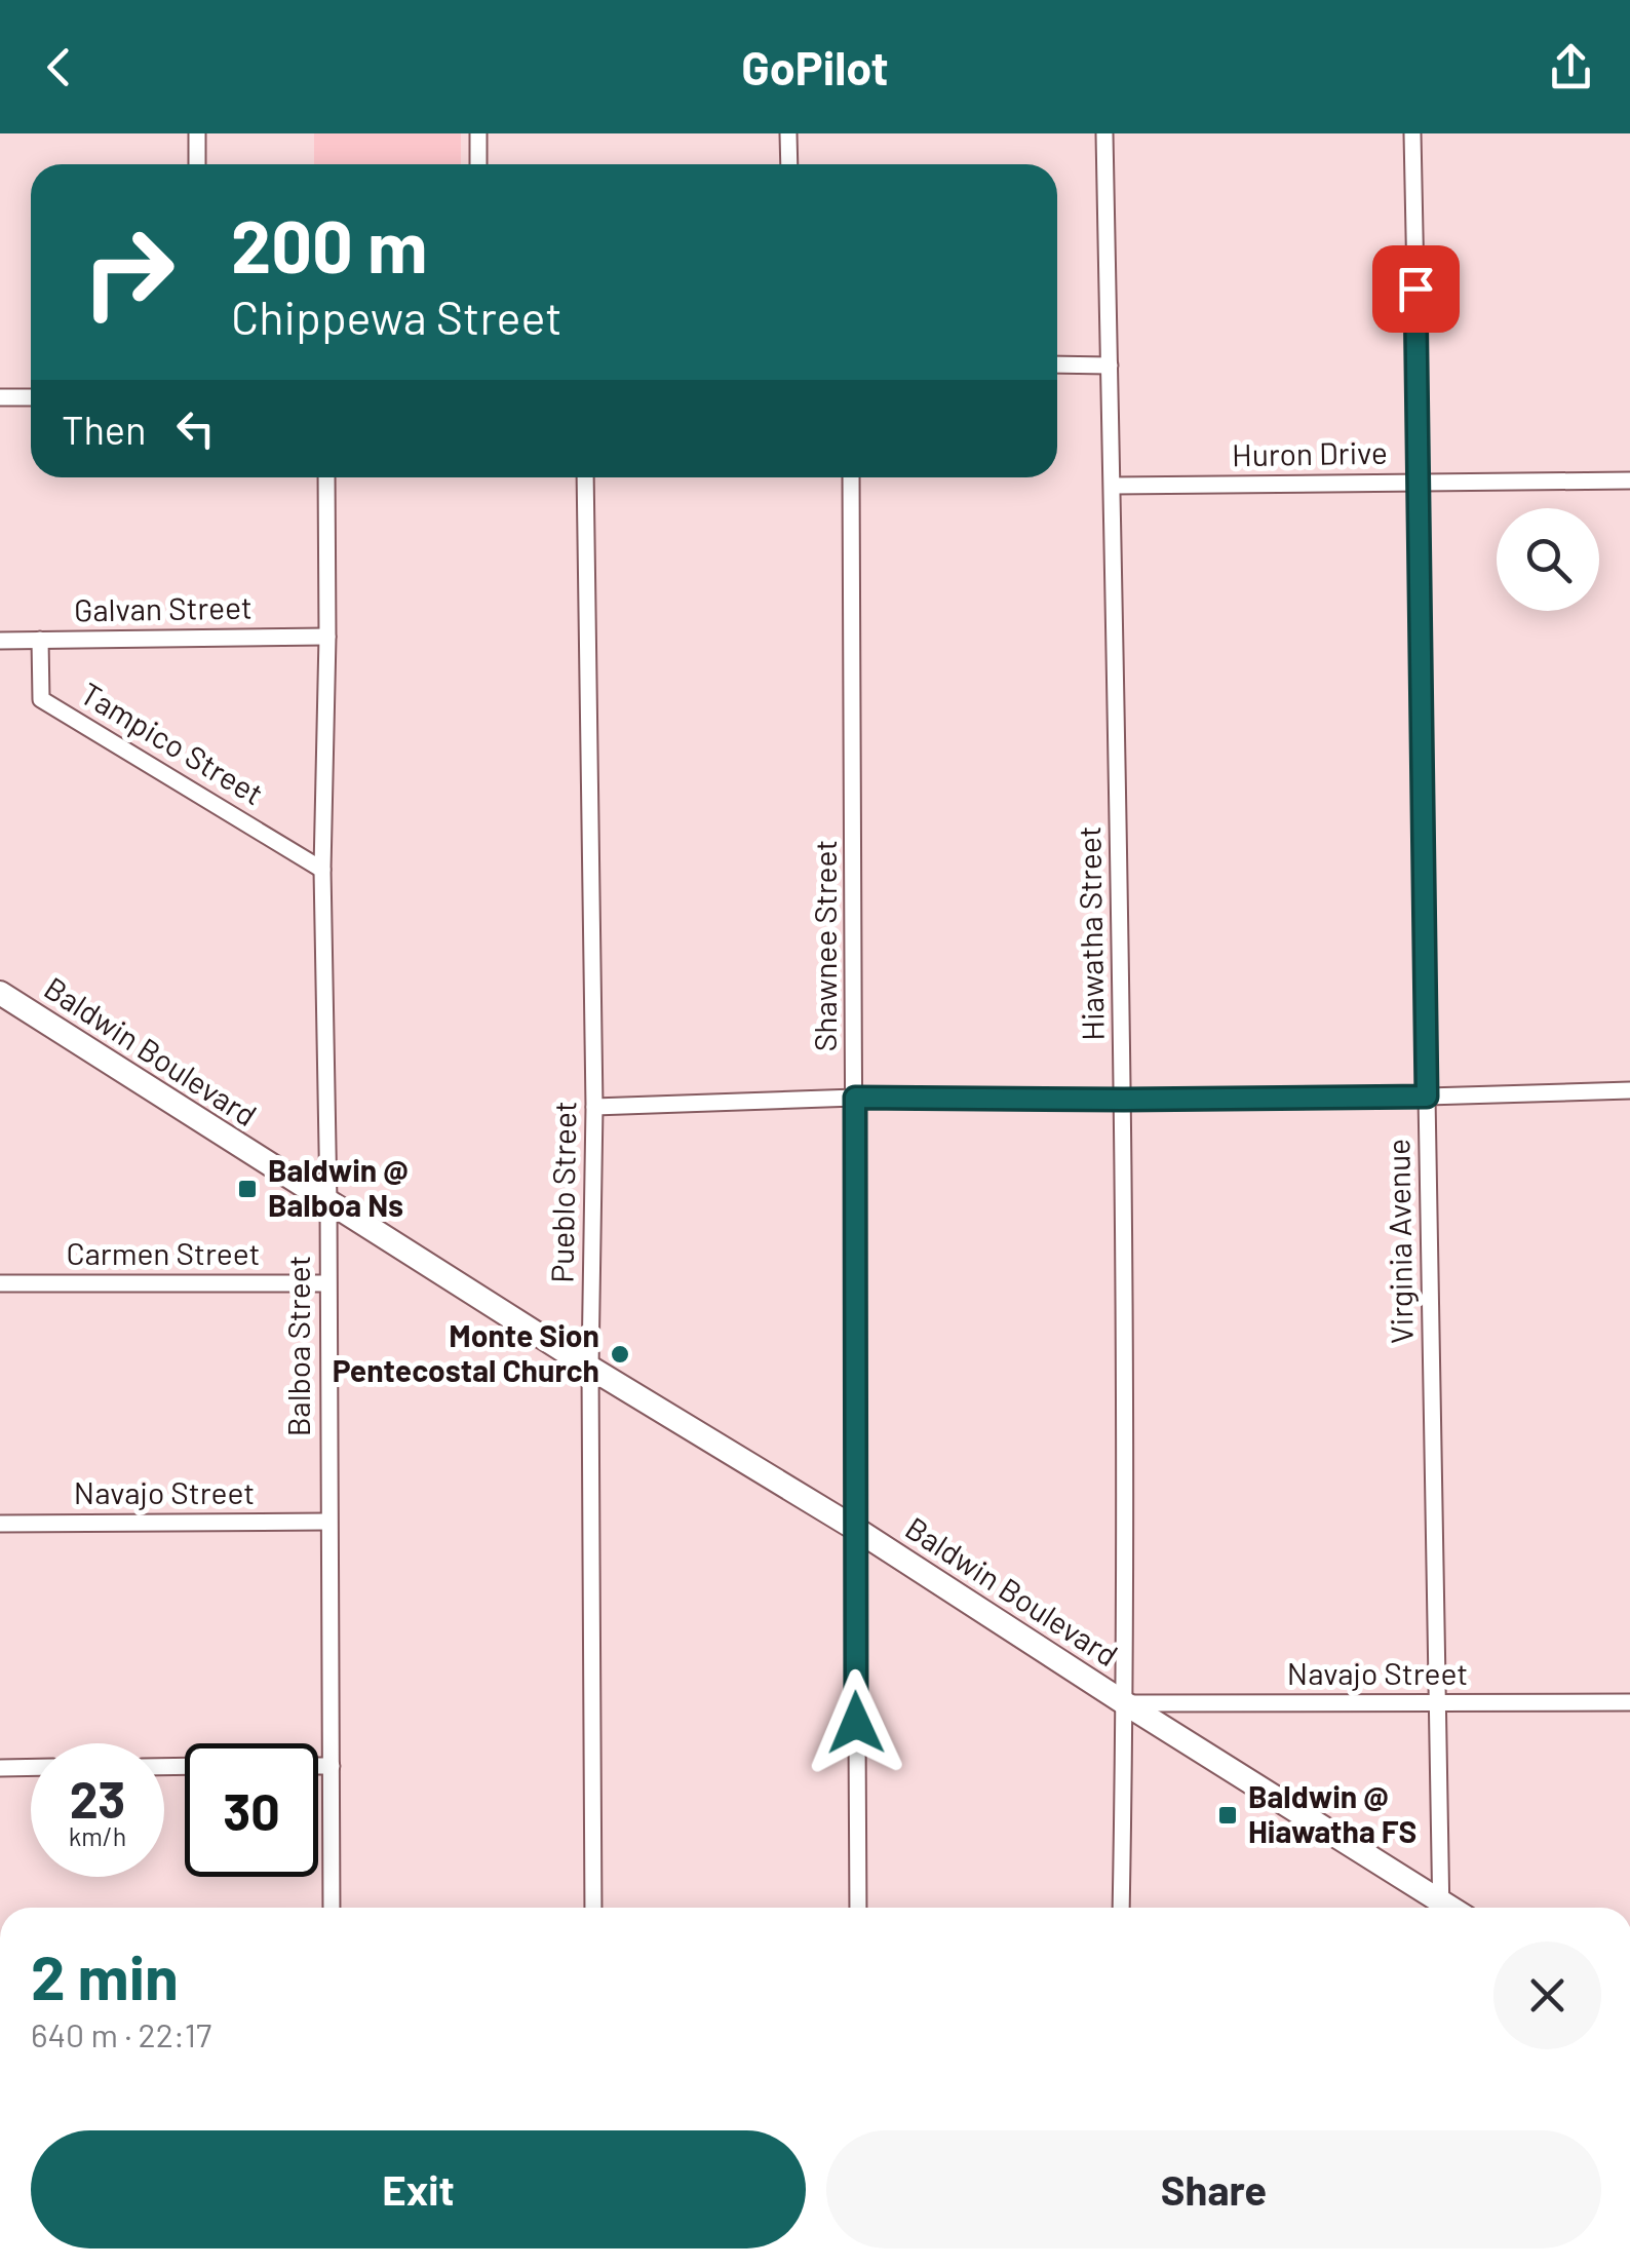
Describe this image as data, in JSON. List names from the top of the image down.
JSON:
{
  "streets": {
    "main road": ["Baldwin Boulevard"],
    "street": [
      "Huron Drive",
      "Galvan Street",
      "Tampico Street",
      "Hiawatha Street",
      "Shawnee Street",
      "Pueblo Street",
      "Virginia Avenue",
      "Carmen Street",
      "Balboa Street",
      "Navajo Street"
    ]
  },
  "crossings": [
    ["Huron Drive", "Hiawatha Street"],
    ["Huron Drive", "Virginia Avenue"],
    ["Galvan Street", "Tampico Street"],
    ["Galvan Street", "Balboa Street"],
    ["Tampico Street", "Balboa Street"],
    ["Hiawatha Street", "Baldwin Boulevard"],
    ["Hiawatha Street", "Navajo Street"],
    ["Shawnee Street", "Baldwin Boulevard"],
    ["Baldwin Boulevard", "Pueblo Street"],
    ["Baldwin Boulevard", "Balboa Street"],
    ["Baldwin Boulevard", "Navajo Street"],
    ["Virginia Avenue", "Navajo Street"],
    ["Carmen Street", "Balboa Street"],
    ["Balboa Street", "Navajo Street"]
  ],
  "places": {
    "transit": ["Baldwin @ Balboa Ns", "Baldwin @ Hiawatha FS"],
    "other": ["Monte Sion Pentecostal Church"]
  },
  "page": {
    "header": "GoPilot",
    "turn": ["200 m", "Chippewa Street"],
    "then": "Then",
    "speed": "23 km/h",
    "limit": "30",
    "heading": ["2 min", "640 m · 22:17"],
    "buttons": ["Exit", "Share"]
  }
}
